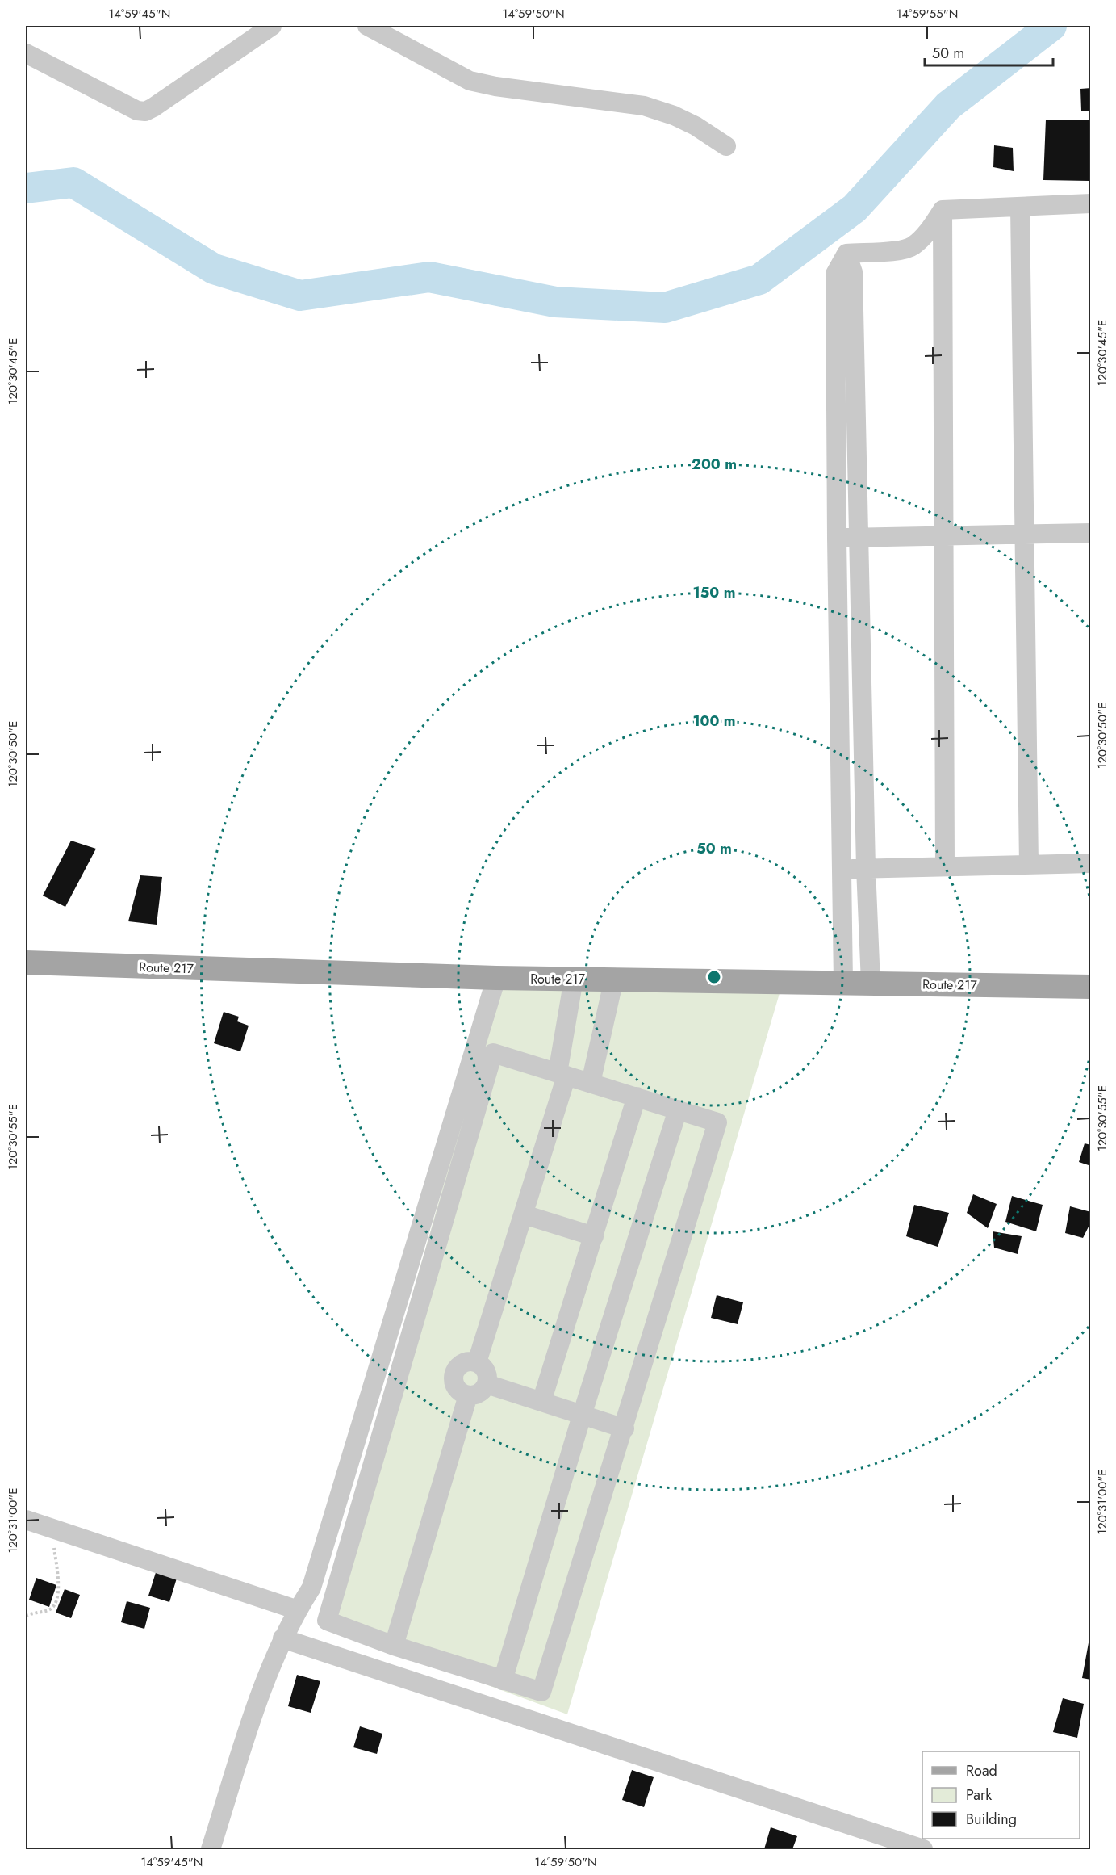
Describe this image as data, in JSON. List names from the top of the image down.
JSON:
{
  "streets": {
    "main road": ["Route 217"]
  },
  "legend": ["Road", "Park", "Building"],
  "scale_bar": "50 m",
  "coordinates": [
    "14°59'45\"N",
    "14°59'50\"N",
    "14°59'55\"N",
    "120°30'45\"E",
    "120°30'50\"E",
    "120°30'55\"E",
    "120°31'00\"E"
  ],
  "rings": [
    "200 m",
    "150 m",
    "100 m",
    "50 m"
  ]
}
